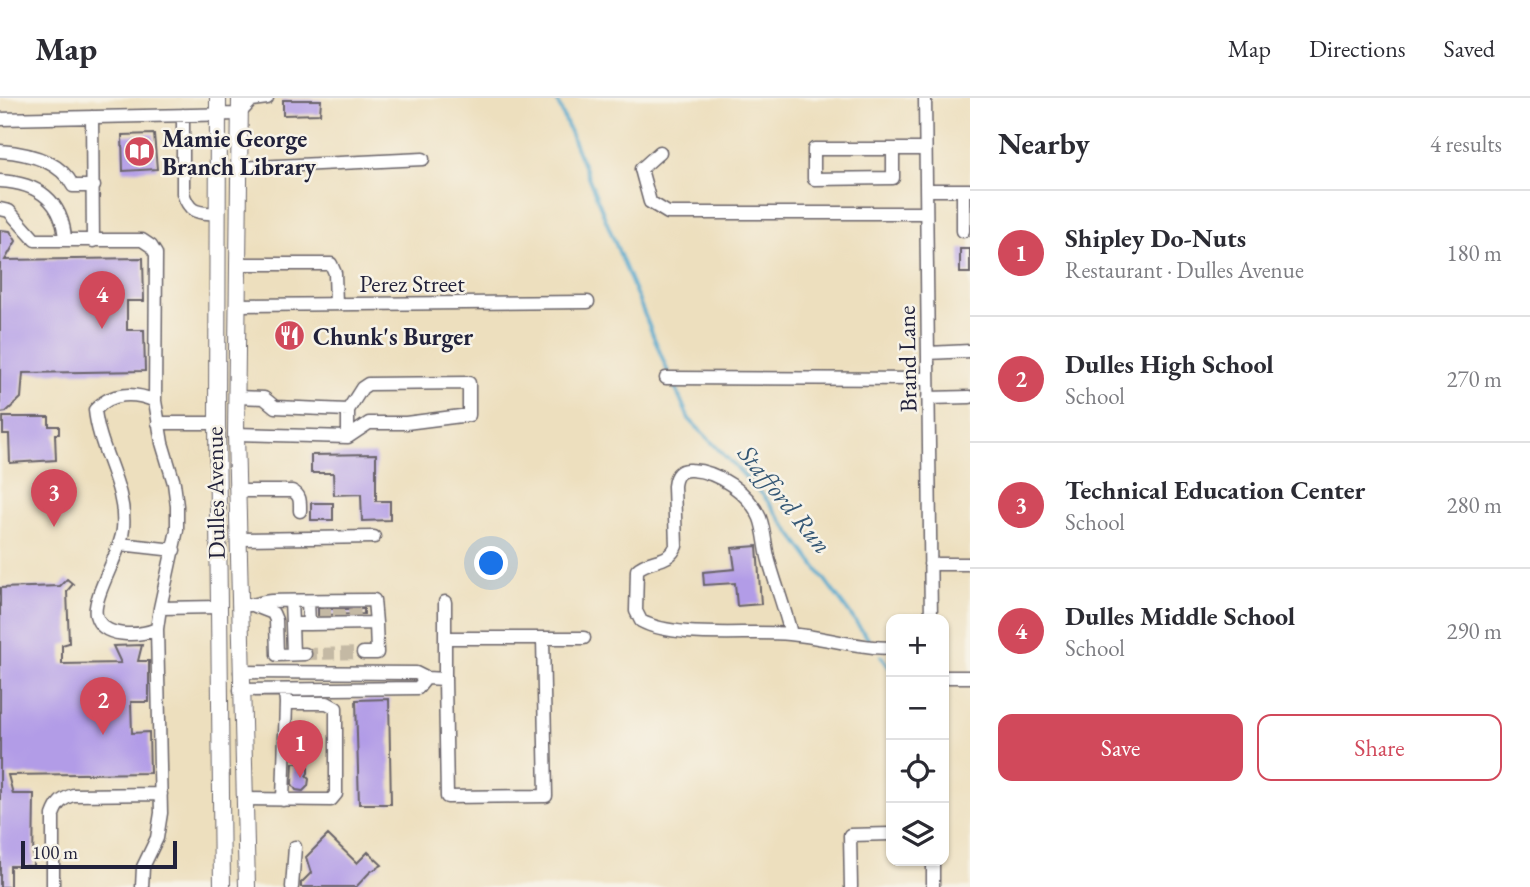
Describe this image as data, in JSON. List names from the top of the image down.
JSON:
{
  "streets": {
    "main road": ["Dulles Avenue"],
    "street": ["Perez Street", "Brand Lane"]
  },
  "crossings": [
    ["Perez Street", "Dulles Avenue"]
  ],
  "water": ["Stafford Run"],
  "places": {
    "library": ["Mamie George Branch Library"],
    "restaurant": ["Chunk's Burger"]
  },
  "scale_bar": "100 m",
  "page": {
    "header": "Map",
    "nav": ["Map", "Directions", "Saved"],
    "heading": ["Nearby", "4 results"],
    "list": [
      {
        "mark": "1",
        "name": "Shipley Do-Nuts",
        "note": "Restaurant · Dulles Avenue",
        "value": "180 m"
      },
      {
        "mark": "2",
        "name": "Dulles High School",
        "note": "School",
        "value": "270 m"
      },
      {
        "mark": "3",
        "name": "Technical Education Center",
        "note": "School",
        "value": "280 m"
      },
      {
        "mark": "4",
        "name": "Dulles Middle School",
        "note": "School",
        "value": "290 m"
      }
    ],
    "pins": [
      "4",
      "3",
      "2",
      "1"
    ],
    "map_buttons": ["+", "−"],
    "buttons": ["Save", "Share"],
    "scale": "100 m"
  }
}
